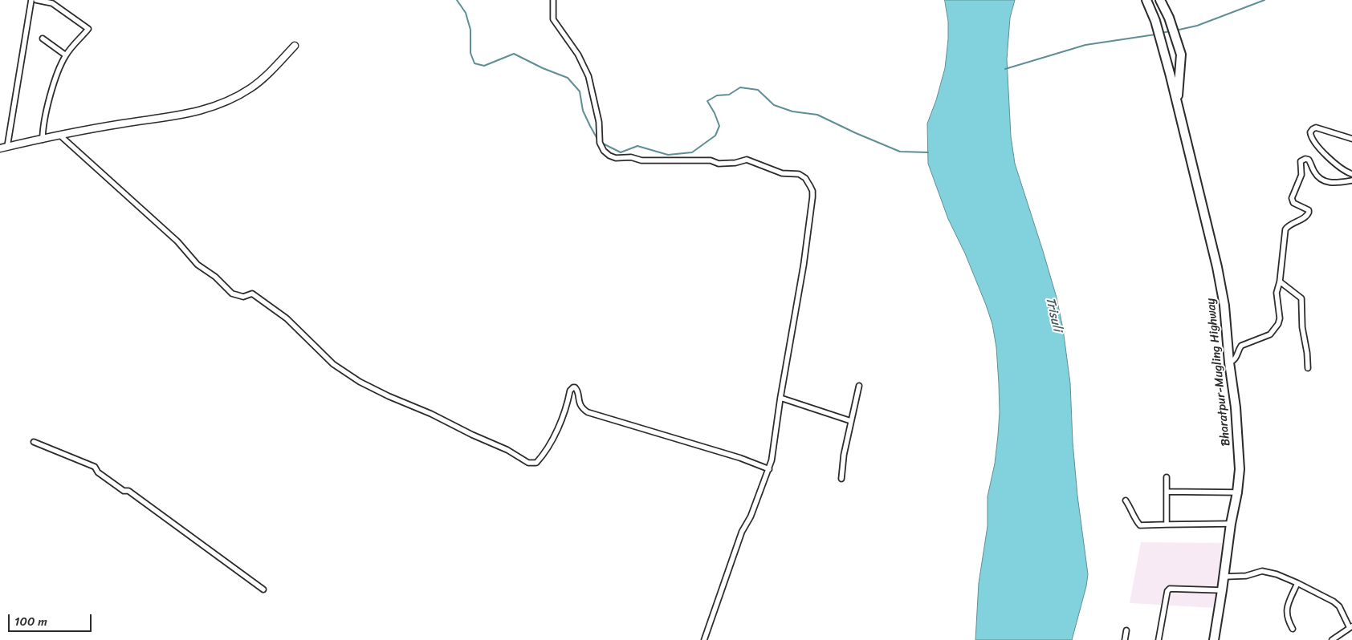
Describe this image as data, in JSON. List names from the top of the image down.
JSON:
{
  "streets": {
    "highway": ["Bharatpur-Mugling Highway"]
  },
  "water": ["Trisuli"],
  "scale_bar": "100 m"
}
